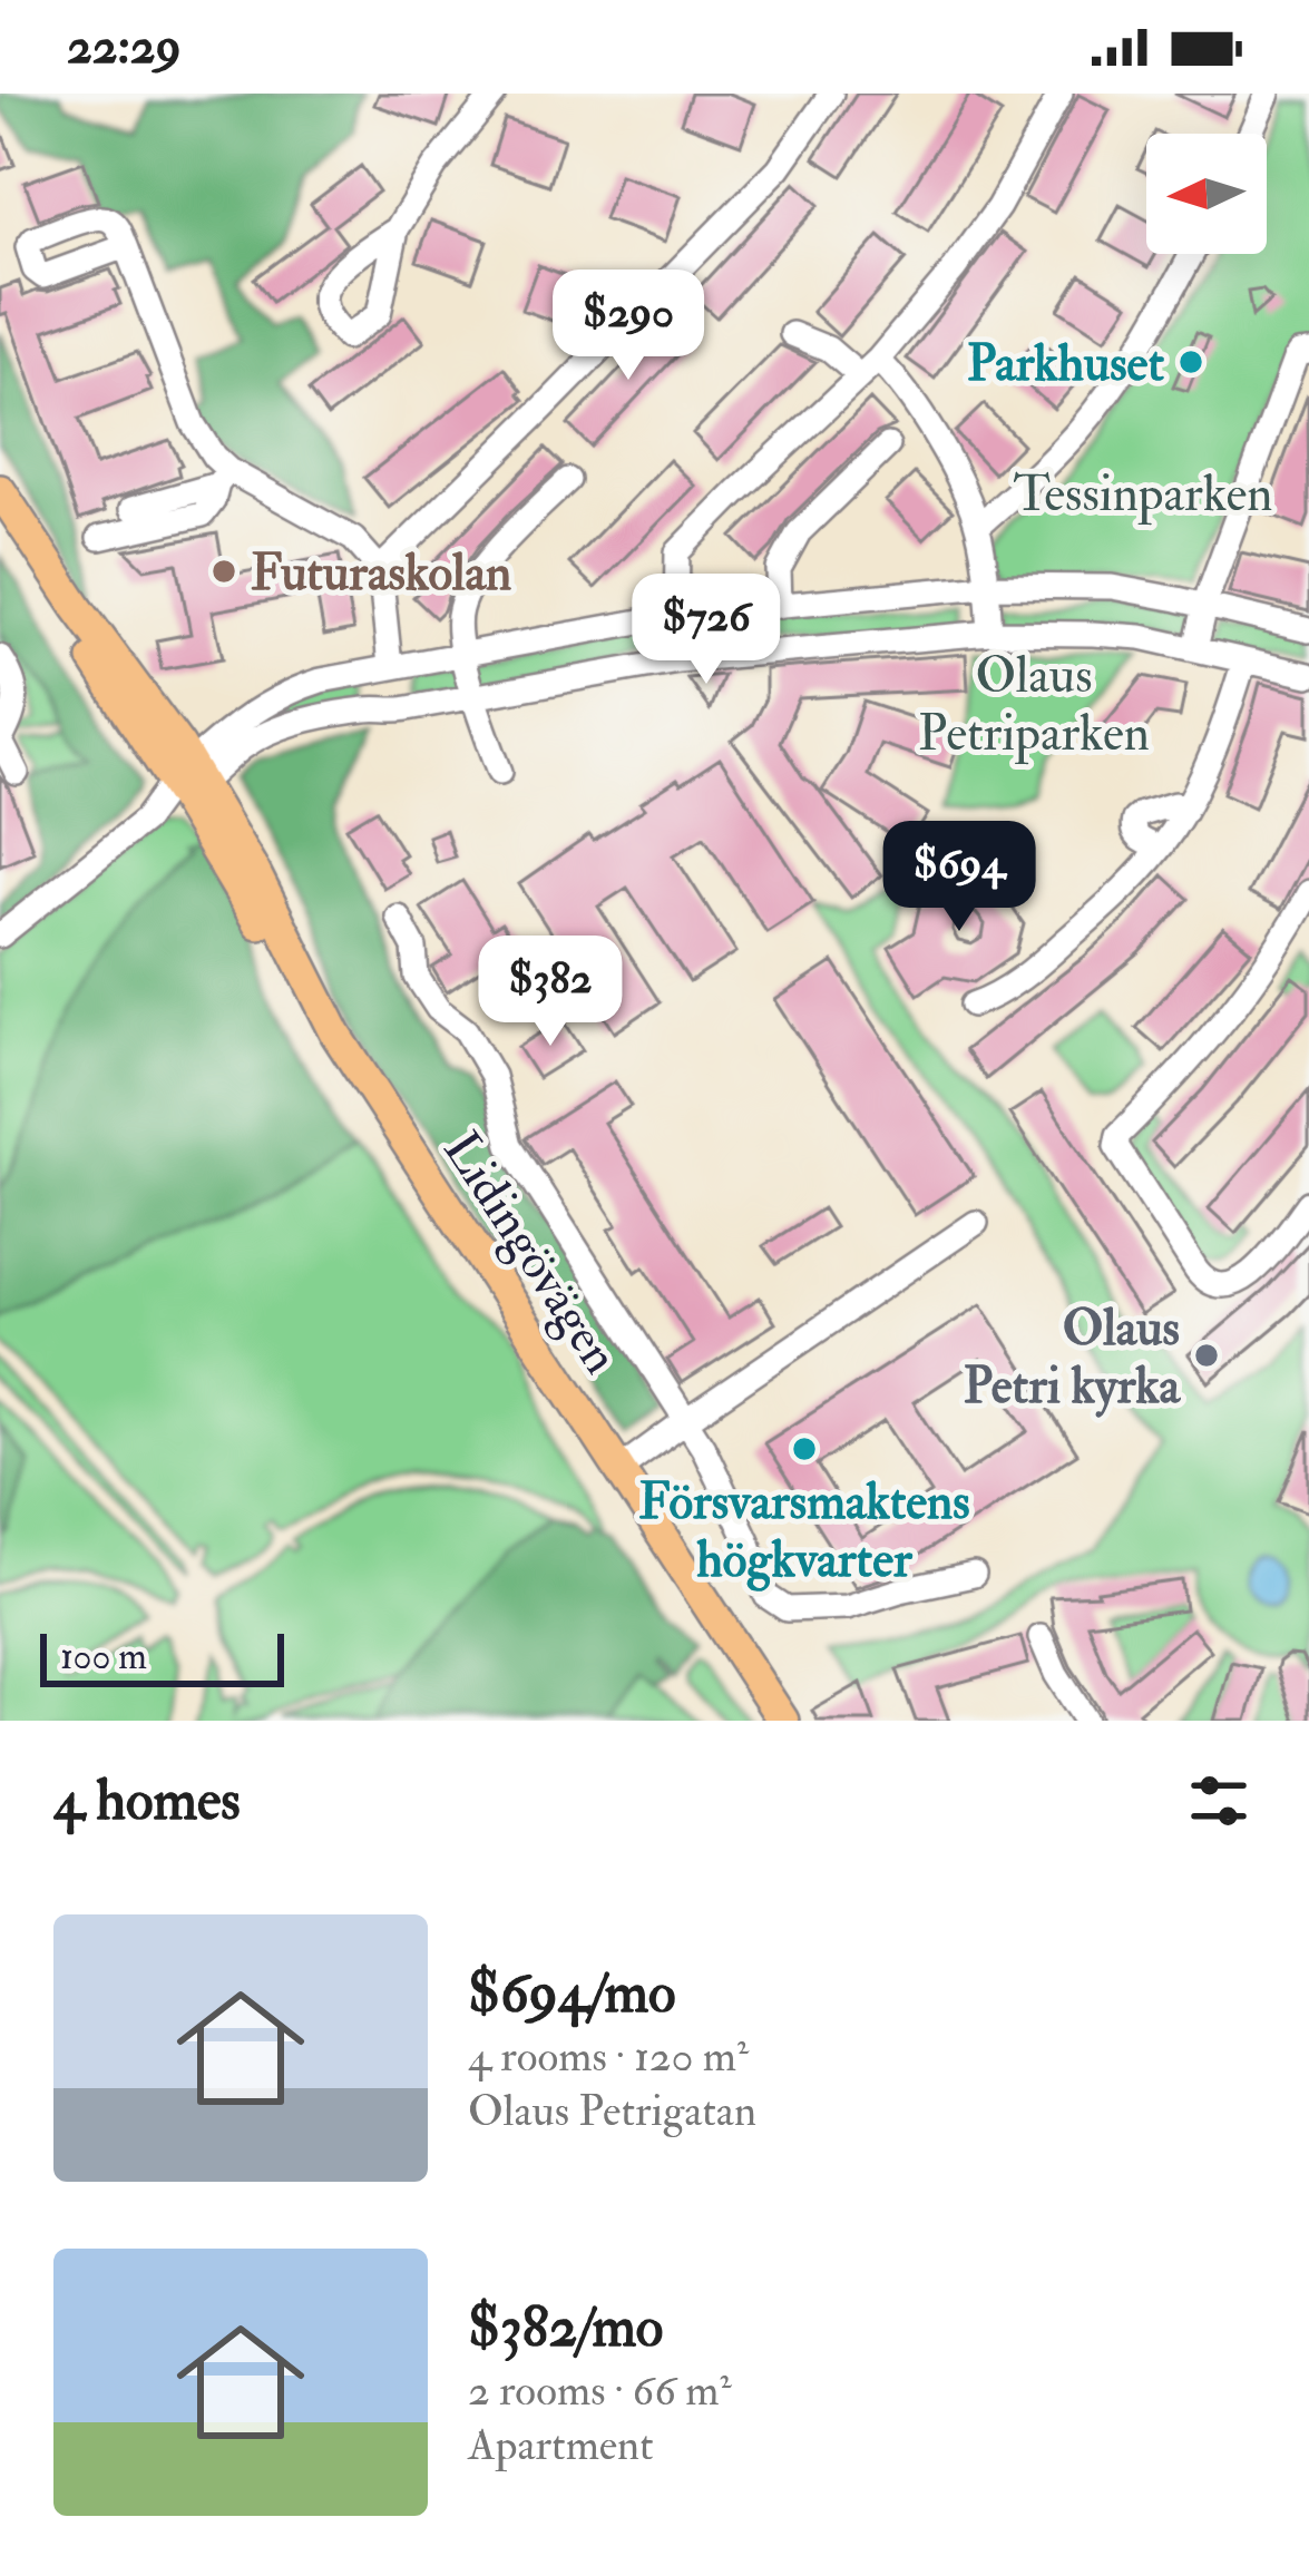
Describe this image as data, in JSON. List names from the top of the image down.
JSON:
{
  "streets": {
    "main road": ["Lidingövägen"]
  },
  "parks": ["Tessinparken", "Olaus Petriparken"],
  "places": [
    "Parkhuset",
    "Futuraskolan",
    "Olaus Petri kyrka",
    "Försvarsmaktens högkvarter"
  ],
  "scale_bar": "100 m",
  "north": "left",
  "page": {
    "status": "22:29",
    "price": [
      "$290",
      "$726",
      "$694",
      "$382"
    ],
    "scale": "100 m",
    "heading": "4 homes",
    "list": [
      {
        "name": "$694/mo",
        "note": "4 rooms · 120 m² · Olaus Petrigatan"
      },
      {
        "name": "$382/mo",
        "note": "2 rooms · 66 m² · Apartment"
      }
    ]
  }
}
